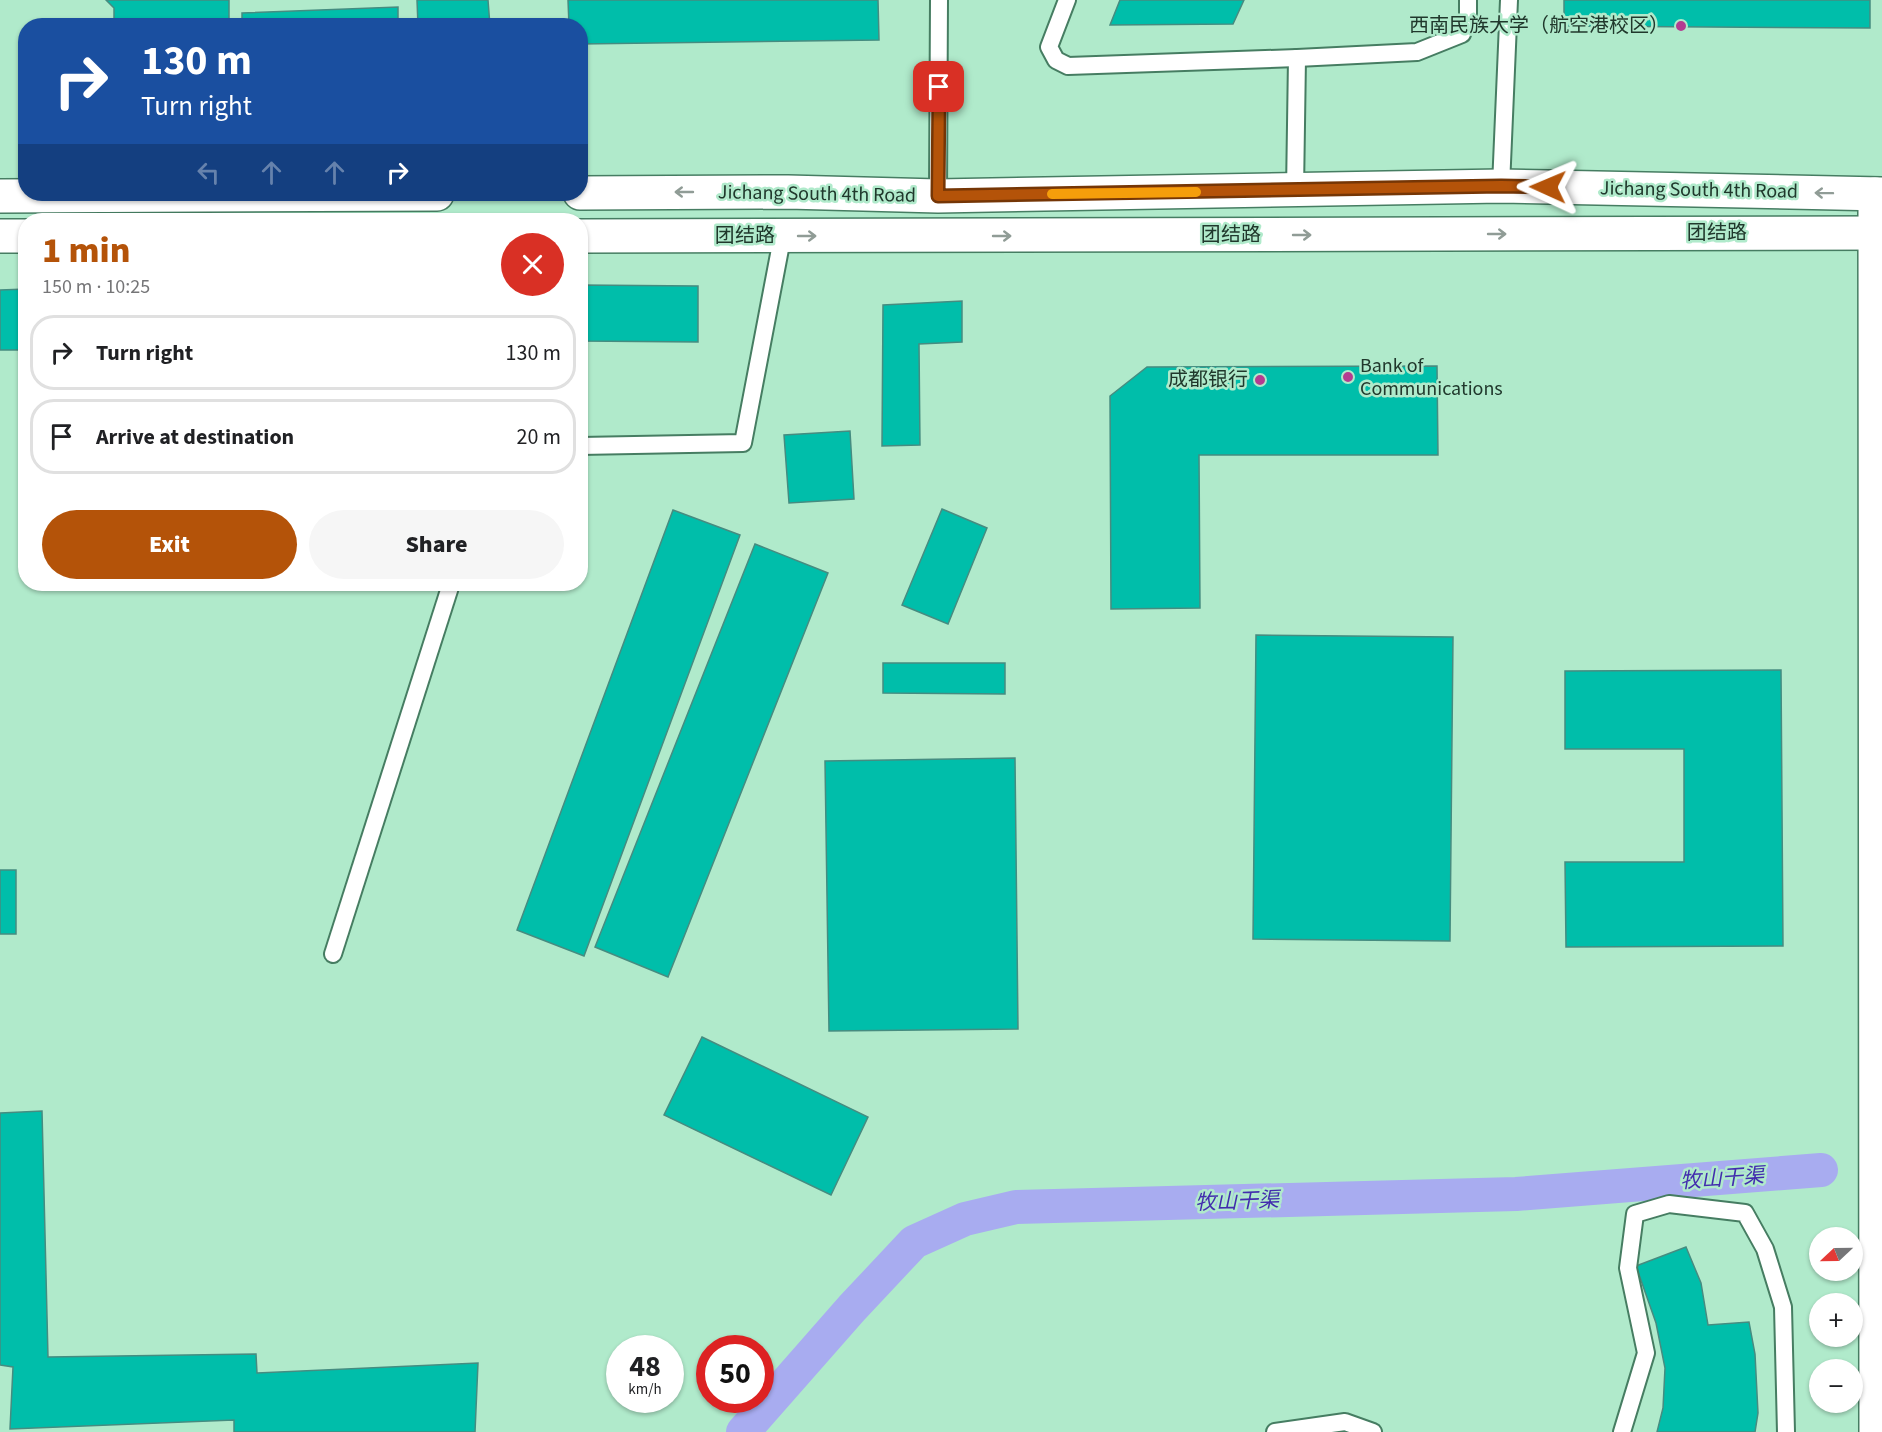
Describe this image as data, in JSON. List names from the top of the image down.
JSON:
{
  "streets": {
    "main road": ["Jichang South 4th Road", "团结路"]
  },
  "one_way": ["Jichang South 4th Road", "团结路"],
  "water": ["牧山干渠"],
  "places": ["西南民族大学（航空港校区）", "Bank of Communications", "成都银行"],
  "north": "left",
  "page": {
    "turn": ["130 m", "Turn right"],
    "heading": ["1 min", "150 m · 10:25"],
    "list": [
      {
        "name": "Turn right",
        "value": "130 m"
      },
      {
        "name": "Arrive at destination",
        "value": "20 m"
      }
    ],
    "buttons": ["Exit", "Share"],
    "map_buttons": ["+", "−"],
    "speed": "48 km/h",
    "limit": "50"
  }
}
